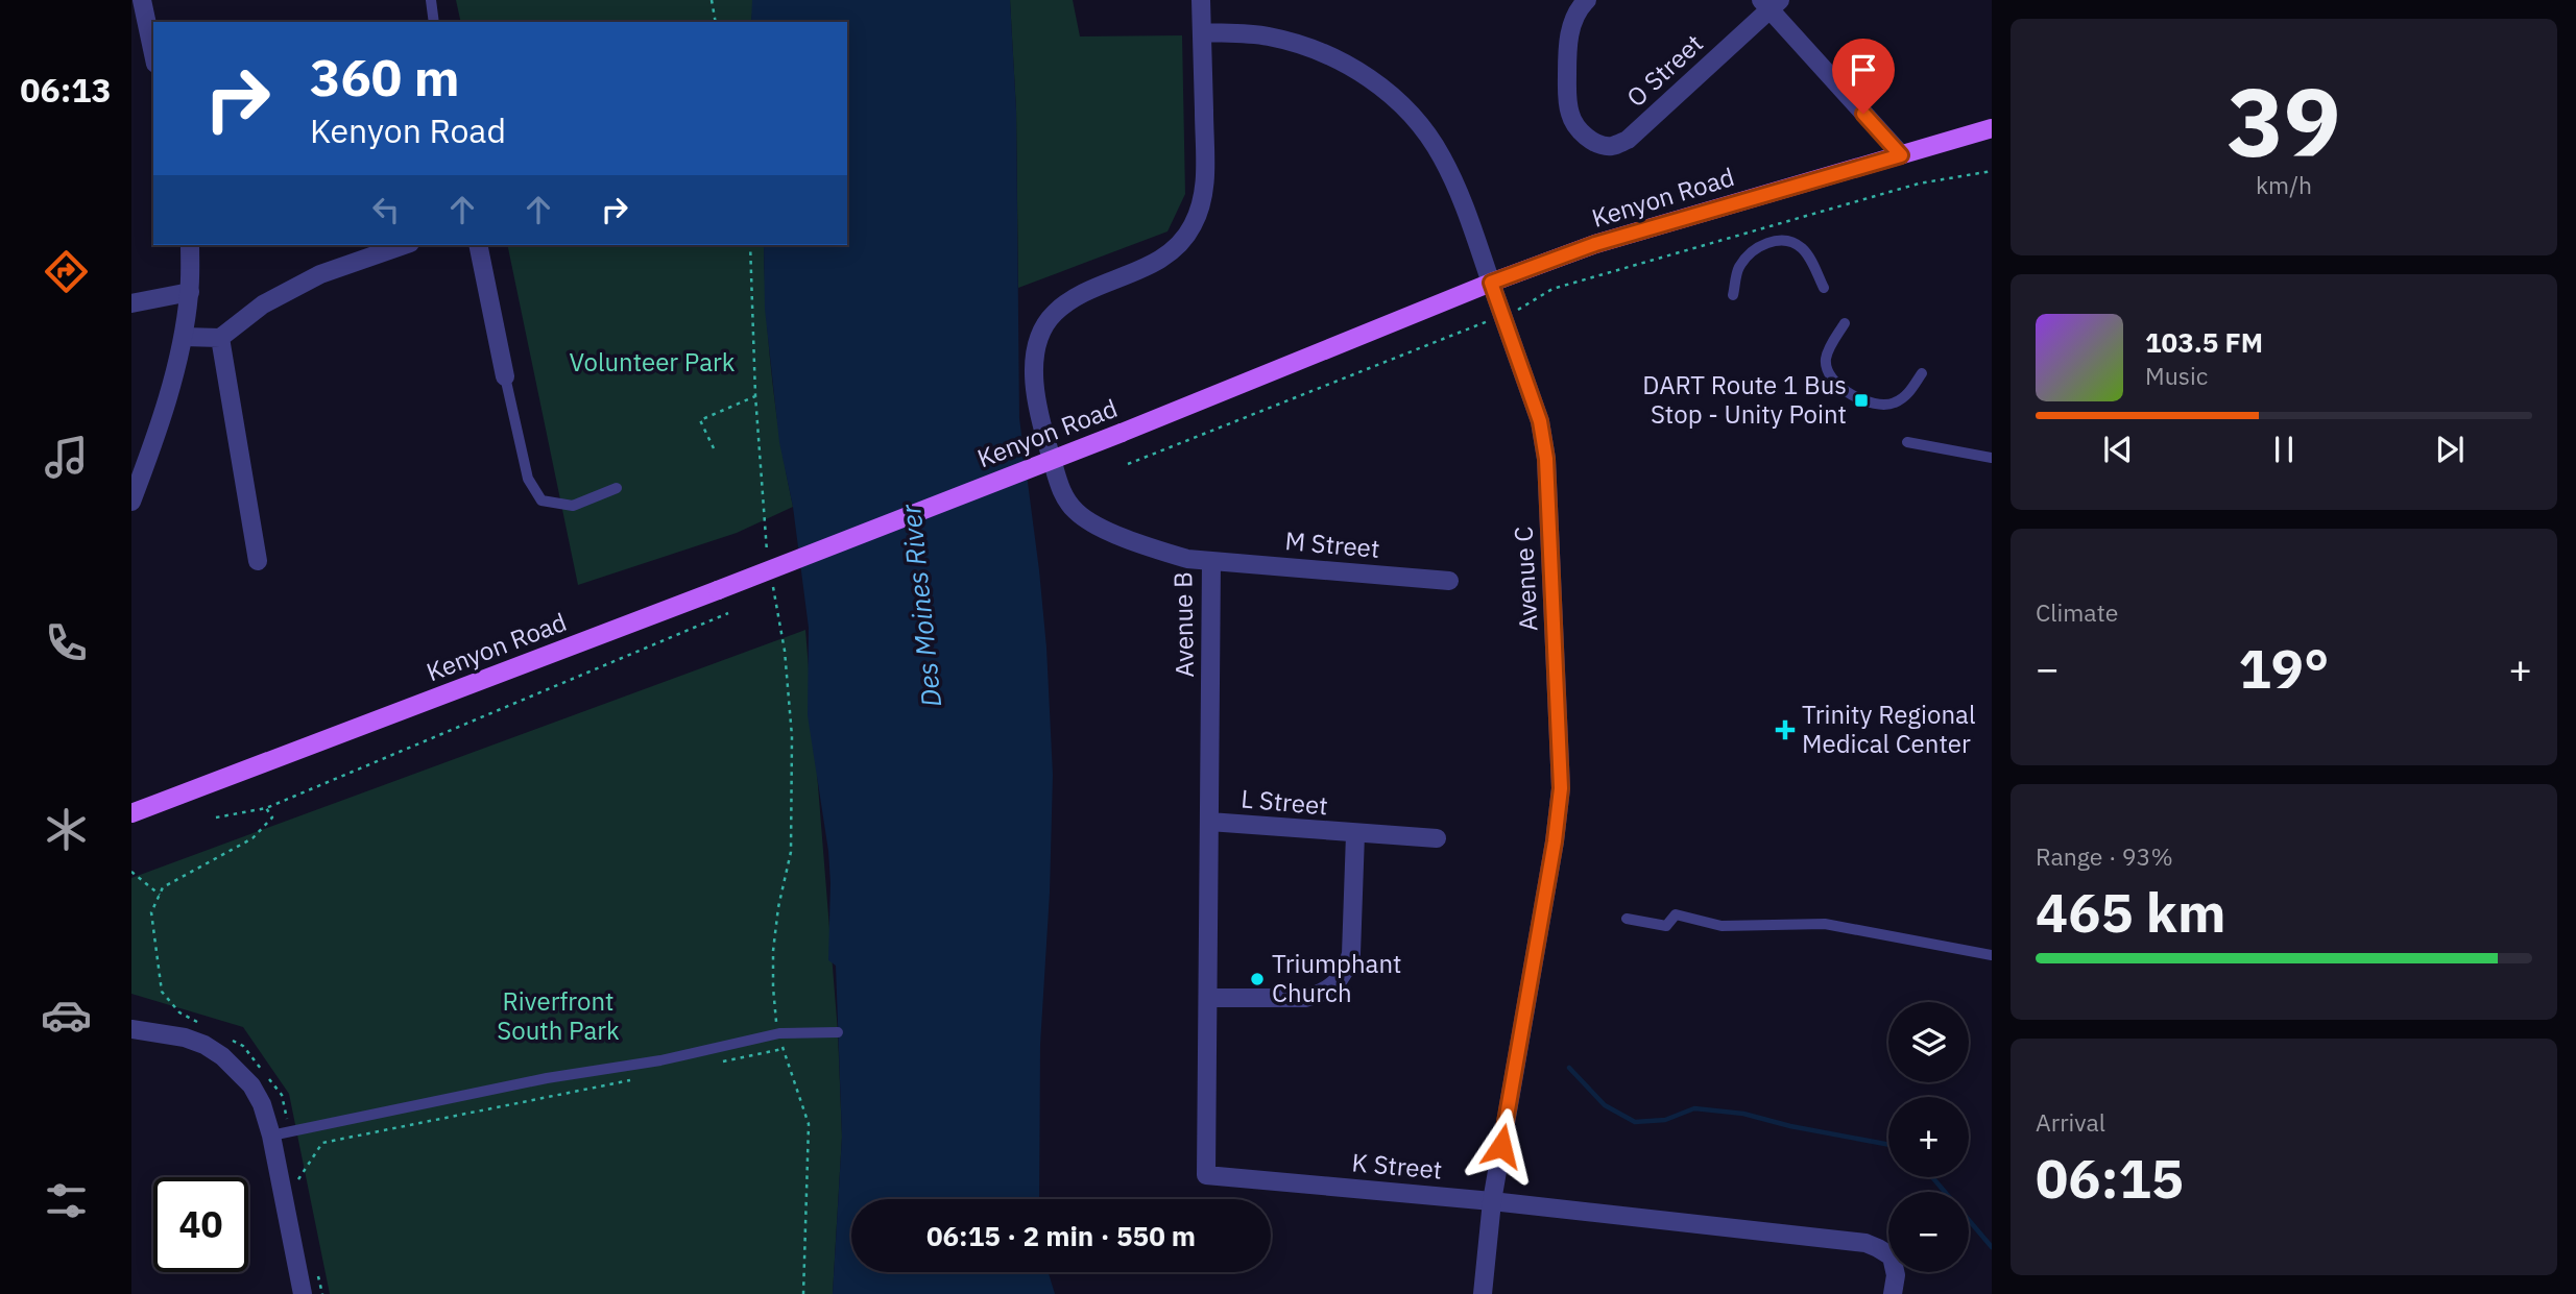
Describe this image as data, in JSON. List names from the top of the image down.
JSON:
{
  "streets": {
    "main road": ["Kenyon Road"],
    "street": [
      "O Street",
      "M Street",
      "Avenue C",
      "Avenue B",
      "L Street",
      "K Street"
    ]
  },
  "crossings": [
    ["Kenyon Road", "Avenue C"],
    ["M Street", "Avenue B"],
    ["Avenue C", "Avenue B"],
    ["Avenue C", "K Street"],
    ["Avenue B", "L Street"],
    ["Avenue B", "K Street"],
    ["L Street", "K Street"]
  ],
  "water": ["Des Moines River"],
  "parks": ["Volunteer Park", "Riverfront South Park"],
  "places": {
    "transit": ["DART Route 1 Bus Stop - Unity Point"],
    "health": ["Trinity Regional Medical Center"],
    "other": ["Triumphant Church"]
  },
  "page": {
    "tabs": "06:13",
    "tile": [
      ["39", "km/h"],
      "Climate",
      ["Range · 93%", "465 km"],
      ["Arrival", "06:15"]
    ],
    "turn": ["360 m", "Kenyon Road"],
    "song": ["103.5 FM", "Music"],
    "heat": ["−", "19°", "+"],
    "map_buttons": ["+", "−"],
    "limit": "40",
    "trip": "06:15 · 2 min · 550 m"
  }
}
